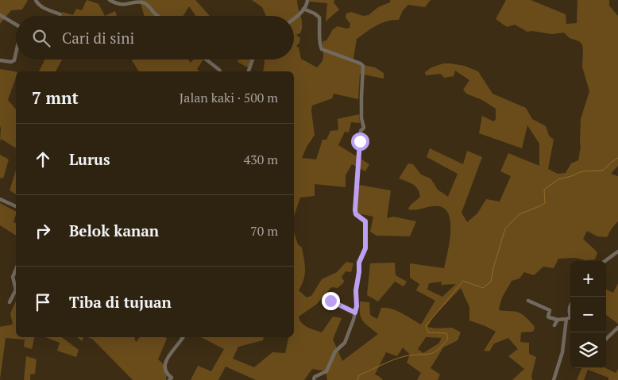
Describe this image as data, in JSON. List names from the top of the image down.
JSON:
{
  "page": {
    "search": "Cari di sini",
    "heading": ["7 mnt", "Jalan kaki · 500 m"],
    "list": [
      ["Lurus", "430 m"],
      ["Belok kanan", "70 m"],
      "Tiba di tujuan"
    ],
    "map_buttons": ["+", "−"]
  }
}
